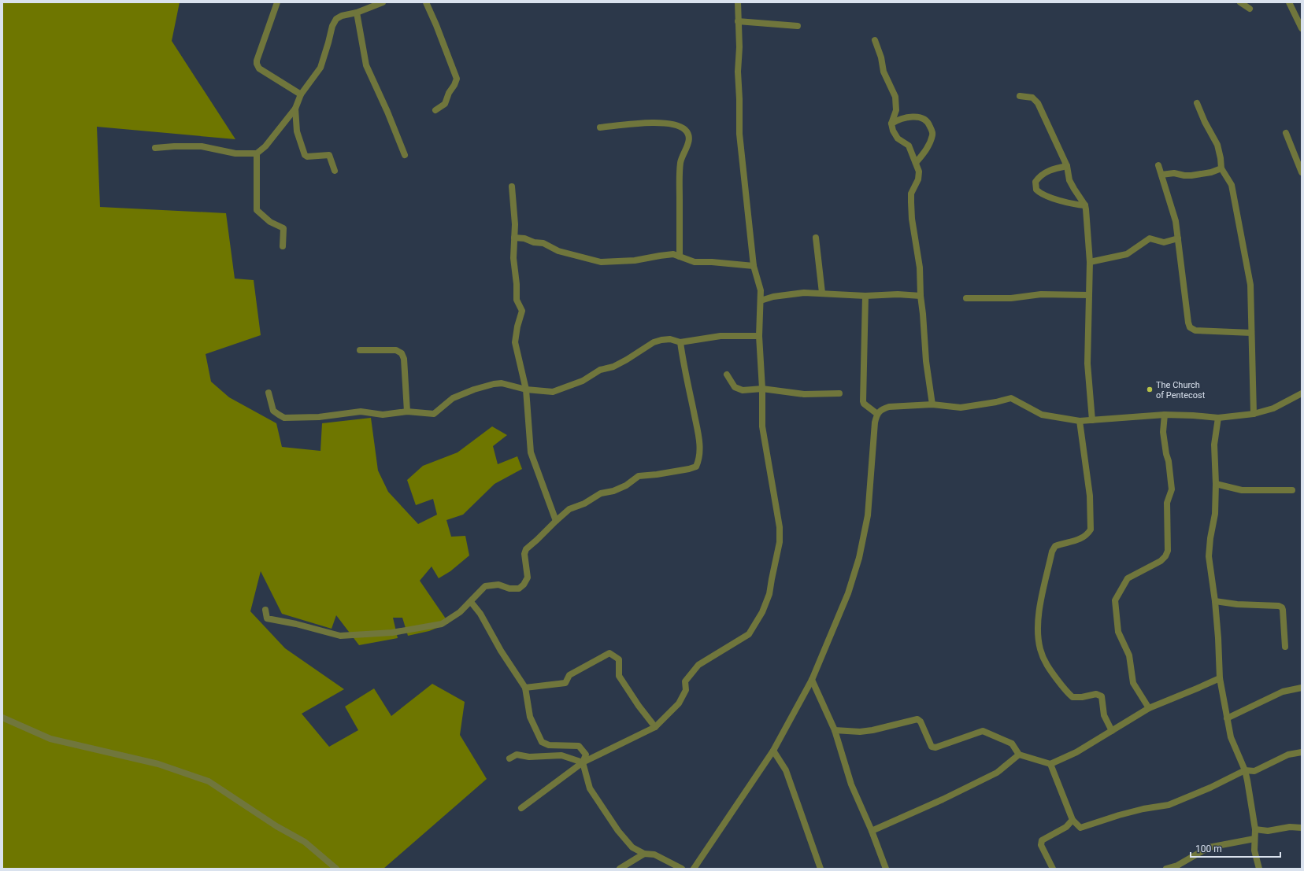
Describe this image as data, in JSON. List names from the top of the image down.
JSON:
{
  "places": ["The Church of Pentecost"],
  "scale_bar": "100 m"
}
